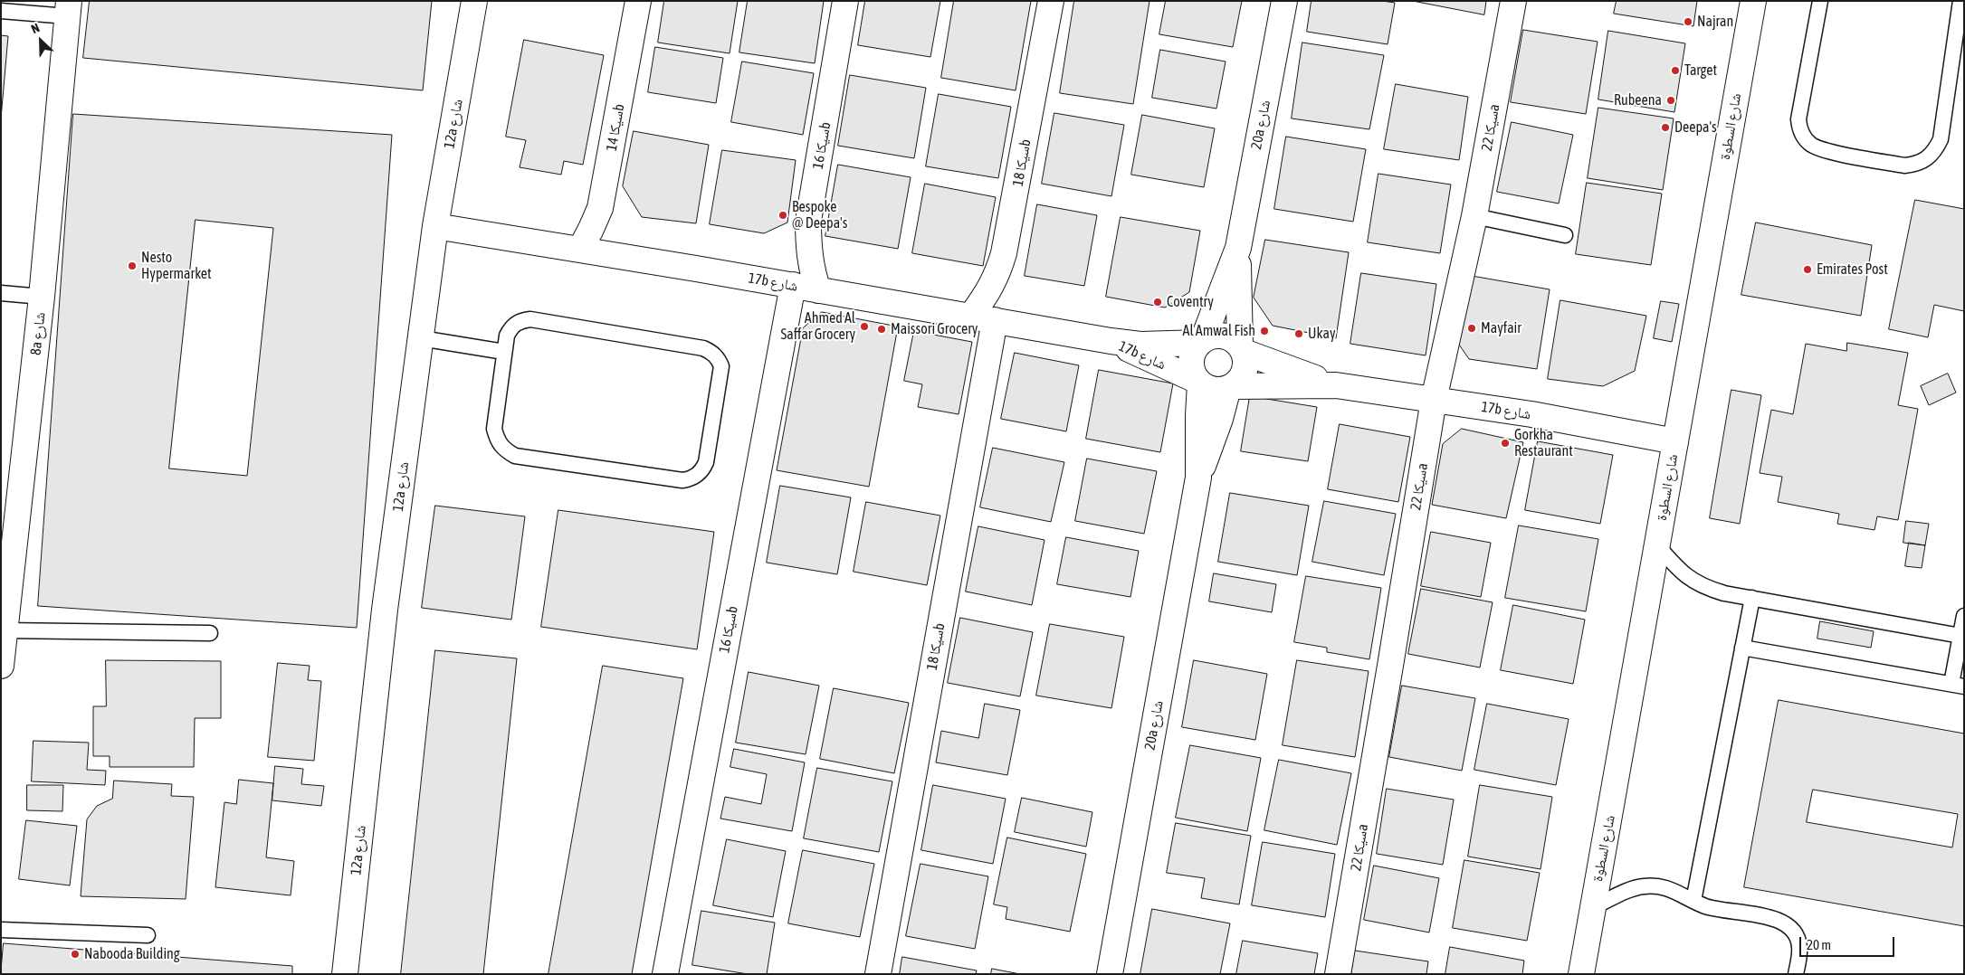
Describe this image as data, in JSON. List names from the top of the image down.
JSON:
{
  "streets": {
    "street": [
      "12a شارع",
      "20a شارع",
      "شارع السطوة",
      "سيكا 14b",
      "سيكا 22a",
      "سيكا 16b",
      "سيكا 18b",
      "17b شارع",
      "8a شارع"
    ]
  },
  "crossings": [
    ["12a شارع", "17b شارع"],
    ["20a شارع", "17b شارع"],
    ["شارع السطوة", "17b شارع"],
    ["سيكا 14b", "17b شارع"],
    ["سيكا 22a", "17b شارع"],
    ["سيكا 16b", "17b شارع"],
    ["سيكا 18b", "17b شارع"]
  ],
  "places": [
    "Najran",
    "Target",
    "Rubeena",
    "Deepa's",
    "Bespoke @ Deepa's",
    "Nesto Hypermarket",
    "Emirates Post",
    "Coventry",
    "Ahmed Al Saffar Grocery",
    "Mayfair",
    "Maissori Grocery",
    "Al Amwal Fish",
    "Ukay",
    "Gorkha Restaurant",
    "Nabooda Building"
  ],
  "scale_bar": "20 m",
  "north": "top left"
}
